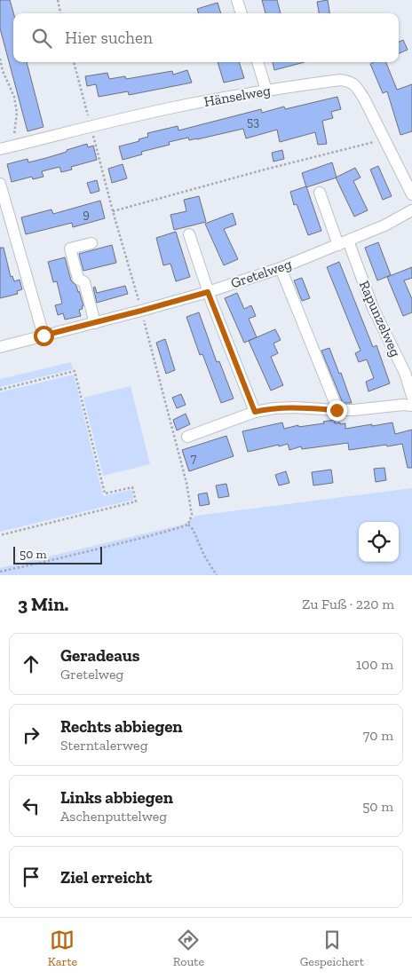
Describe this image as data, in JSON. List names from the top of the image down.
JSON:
{
  "streets": {
    "street": ["Hänselweg", "Gretelweg", "Rapunzelweg"]
  },
  "crossings": [
    ["Gretelweg", "Rapunzelweg"]
  ],
  "house_numbers": ["53", "9", "7"],
  "scale_bar": "50 m",
  "page": {
    "search": "Hier suchen",
    "scale": "50 m",
    "heading": ["3 Min.", "Zu Fuß · 220 m"],
    "list": [
      ["Geradeaus", "Gretelweg", "100 m"],
      ["Rechts abbiegen", "Sterntalerweg", "70 m"],
      ["Links abbiegen", "Aschenputtelweg", "50 m"],
      "Ziel erreicht"
    ],
    "nav": ["Karte", "Route", "Gespeichert"]
  }
}
